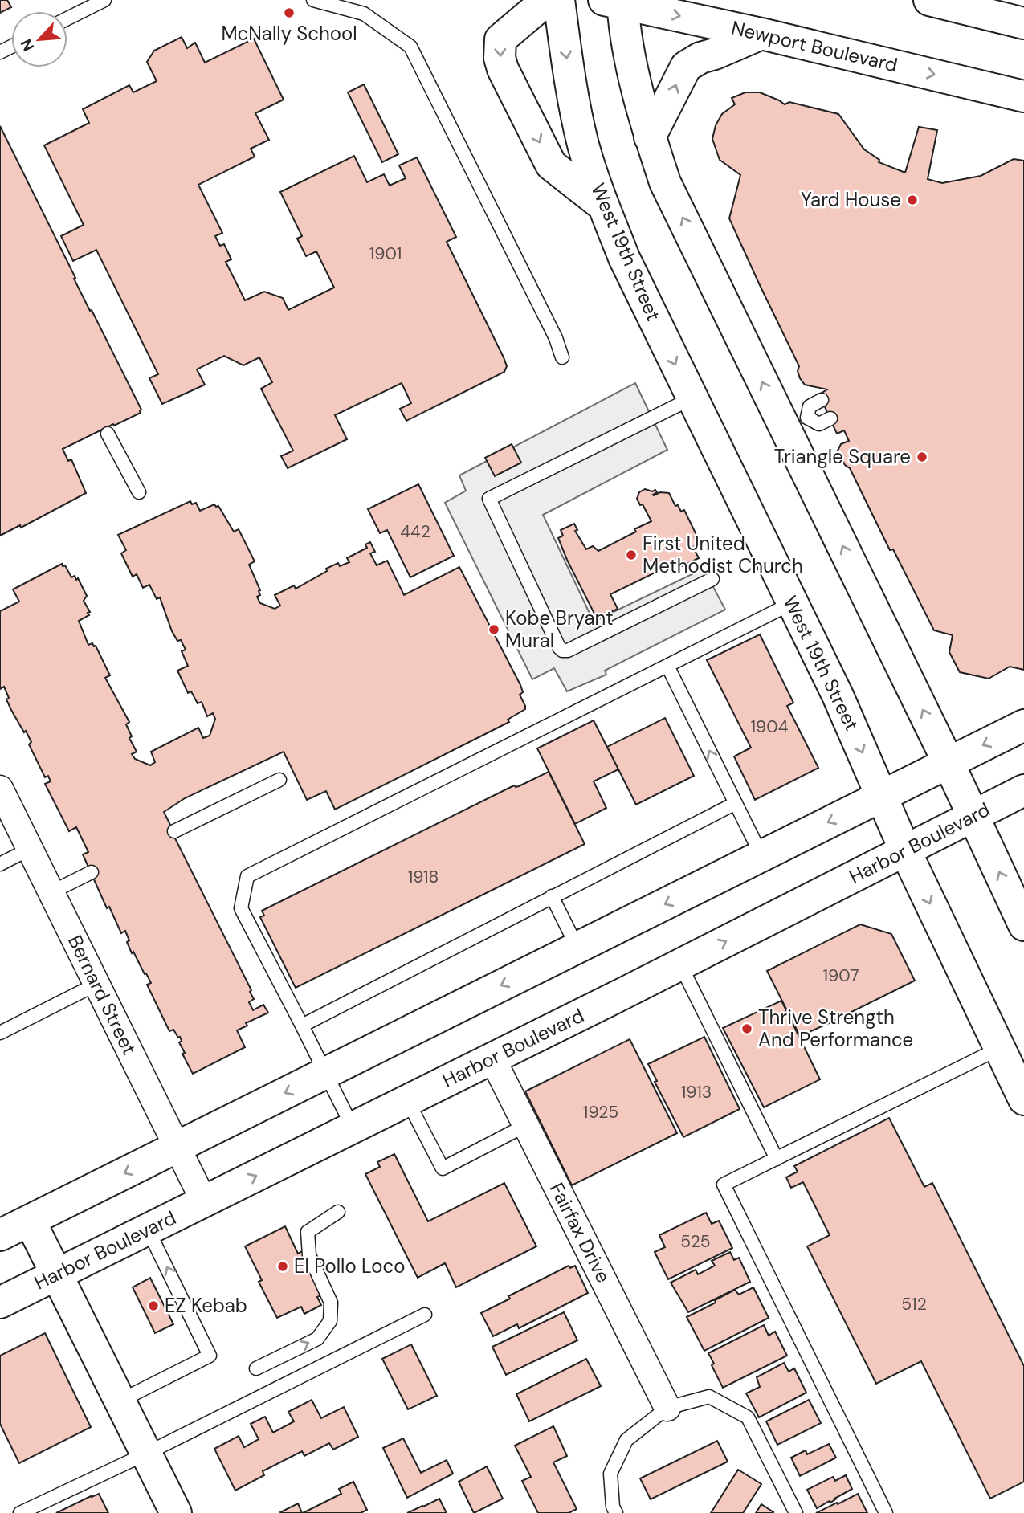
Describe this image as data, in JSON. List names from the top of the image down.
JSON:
{
  "streets": {
    "main road": ["Newport Boulevard", "West 19th Street", "Harbor Boulevard"],
    "street": ["Bernard Street", "Fairfax Drive"]
  },
  "crossings": [
    ["West 19th Street", "Harbor Boulevard"],
    ["Harbor Boulevard", "Bernard Street"],
    ["Harbor Boulevard", "Fairfax Drive"]
  ],
  "one_way": ["Newport Boulevard"],
  "places": [
    "McNally School",
    "Yard House",
    "Triangle Square",
    "First United Methodist Church",
    "Kobe Bryant Mural",
    "Thrive Strength And Performance",
    "El Pollo Loco",
    "EZ Kebab"
  ],
  "house_numbers": [
    "1901",
    "442",
    "1904",
    "1918",
    "1907",
    "1913",
    "1925",
    "525",
    "512"
  ],
  "north": "bottom left"
}
